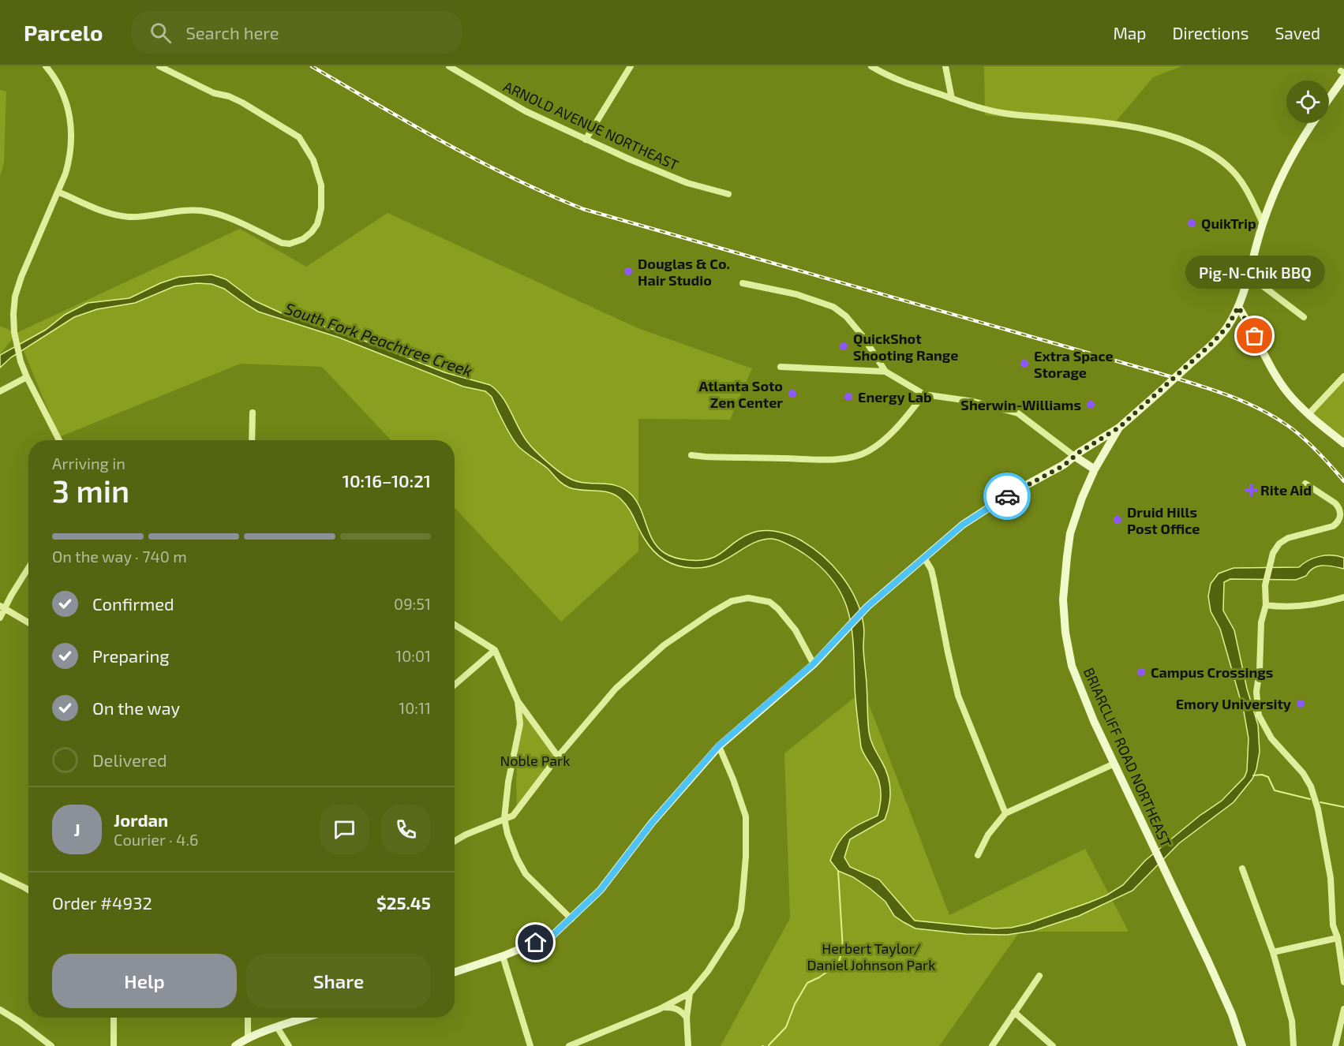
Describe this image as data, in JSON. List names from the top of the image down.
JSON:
{
  "streets": {
    "main road": ["BRIARCLIFF ROAD NORTHEAST"],
    "street": ["ARNOLD AVENUE NORTHEAST"]
  },
  "water": ["South Fork Peachtree Creek"],
  "parks": ["Noble Park", "Herbert Taylor/ Daniel Johnson Park"],
  "places": {
    "other": [
      "QuikTrip",
      "Douglas & Co. Hair Studio",
      "Pig-N-Chik BBQ",
      "QuickShot Shooting Range",
      "Extra Space Storage",
      "Atlanta Soto Zen Center",
      "Energy Lab",
      "Sherwin-Williams",
      "Druid Hills Post Office",
      "Campus Crossings",
      "Emory University"
    ],
    "health": ["Rite Aid"]
  },
  "page": {
    "header": "Parcelo",
    "search": "Search here",
    "nav": ["Map", "Directions", "Saved"],
    "bubble": "Pig-N-Chik BBQ",
    "heading": ["3 min", "Arriving in", "10:16–10:21"],
    "panel": [
      "Jordan",
      "Courier · 4.6",
      "Order #4932",
      "$25.45"
    ],
    "bar": "On the way · 740 m",
    "list": [
      ["Confirmed", "09:51"],
      ["Preparing", "10:01"],
      ["On the way", "10:11"],
      "Delivered"
    ],
    "round": "J",
    "buttons": ["Help", "Share"]
  }
}
